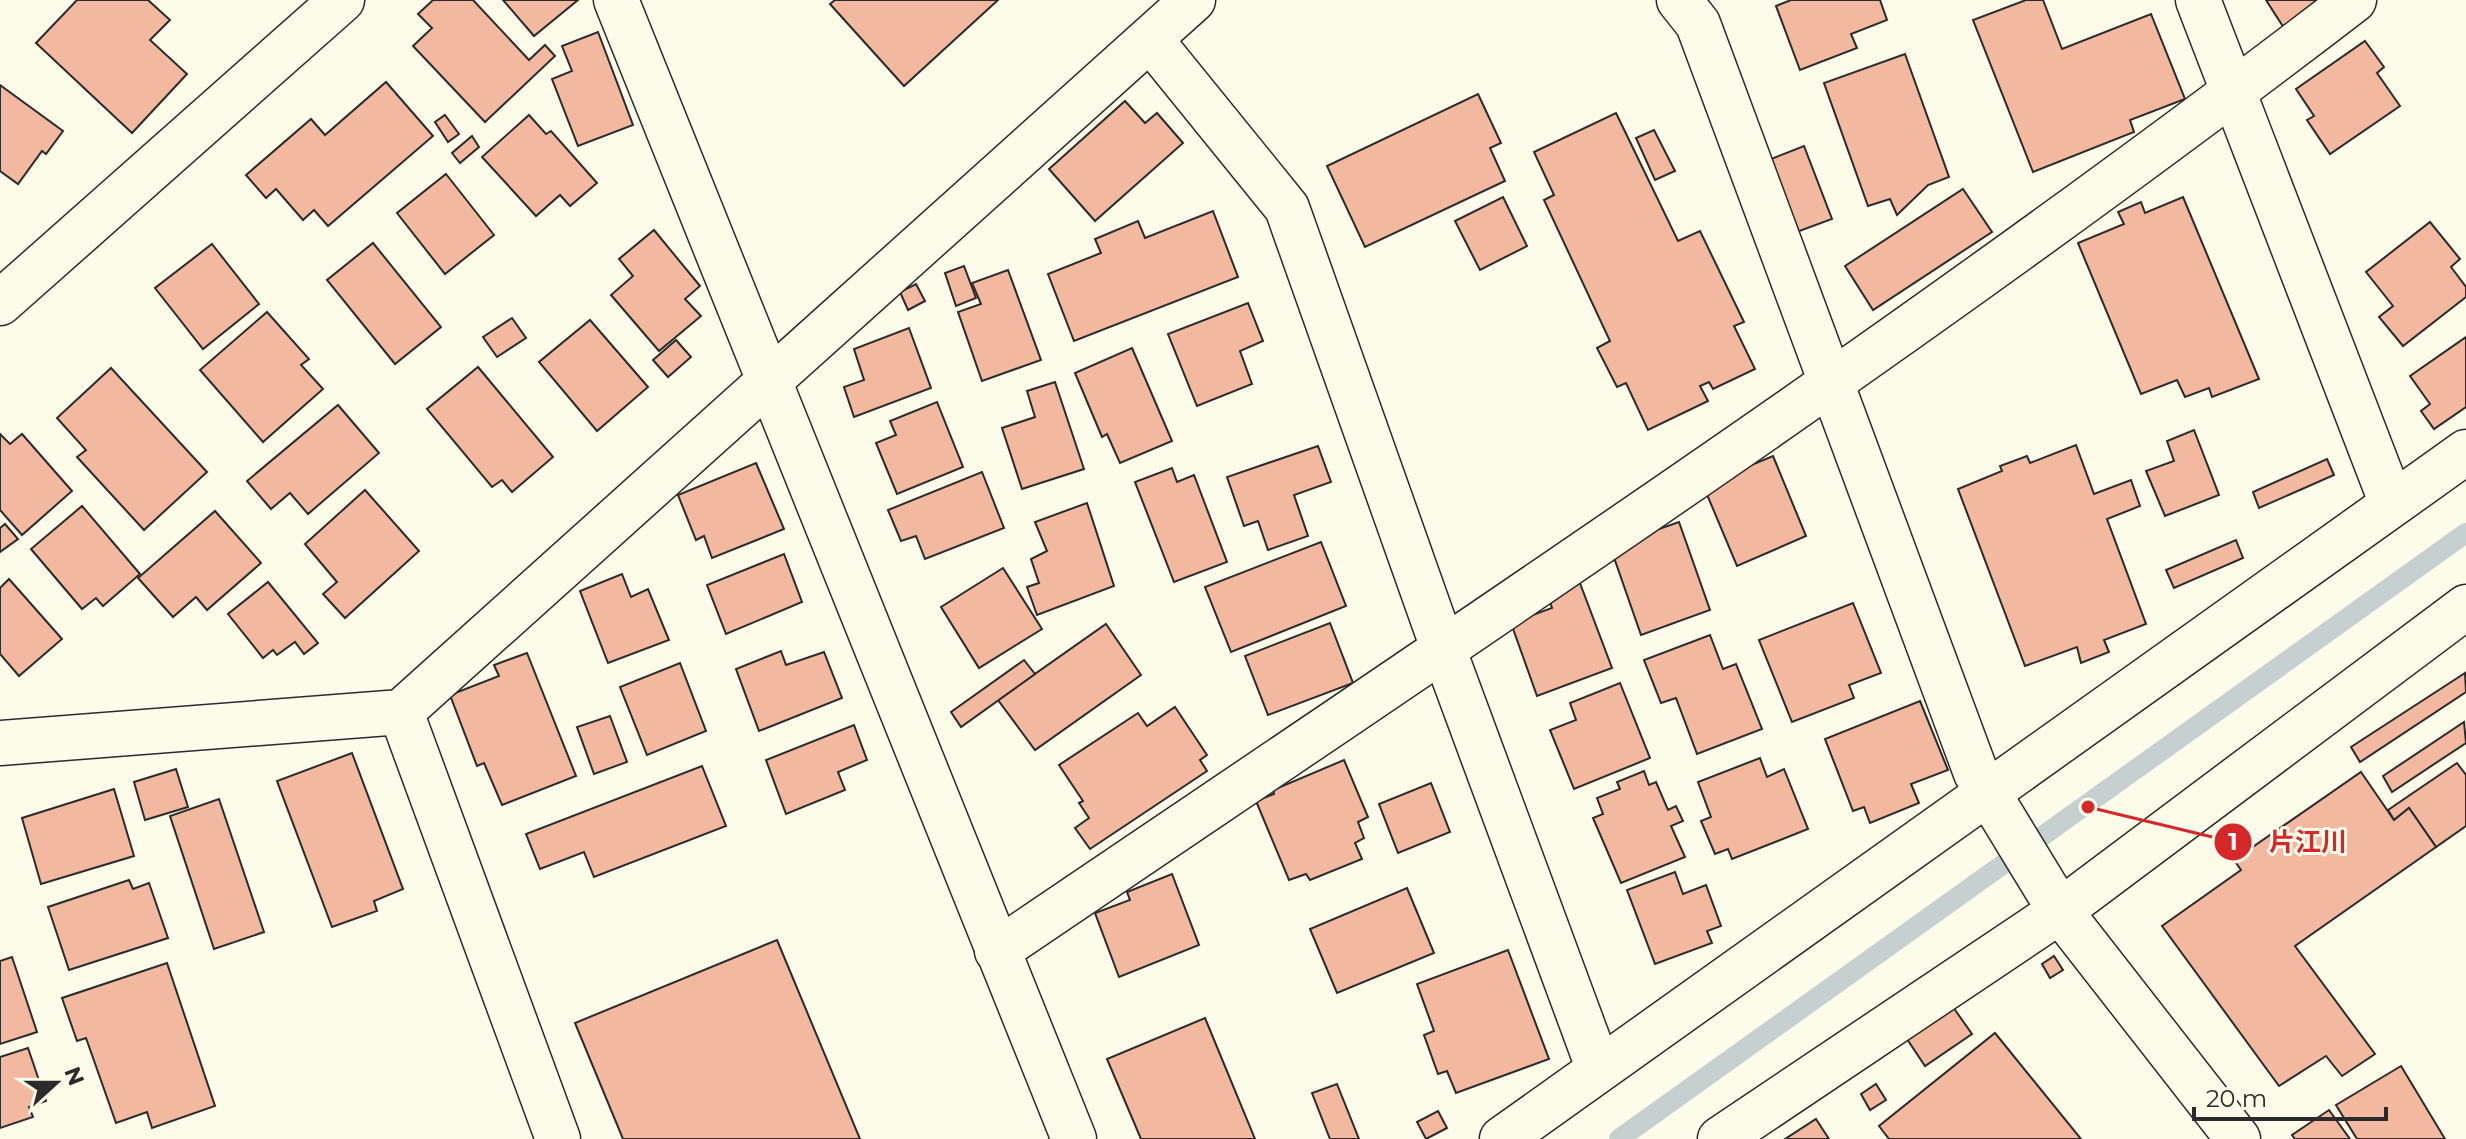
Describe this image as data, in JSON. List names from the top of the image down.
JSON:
{
  "places": ["片江川"],
  "scale_bar": "20 m",
  "north": "right"
}
